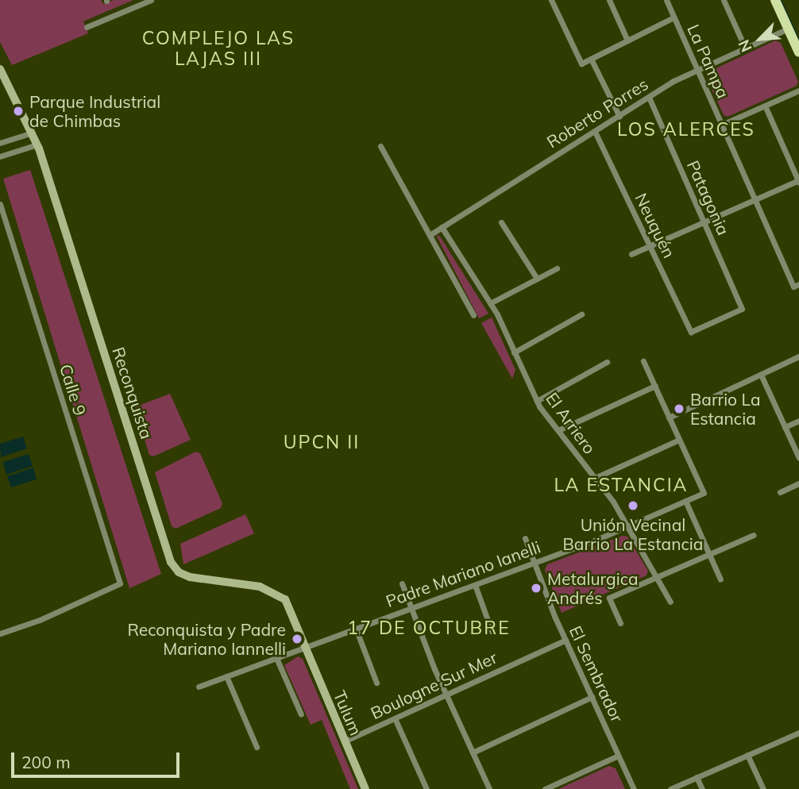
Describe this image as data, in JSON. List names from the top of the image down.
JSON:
{
  "streets": {
    "street": [
      "La Pampa",
      "Roberto Porres",
      "Patagonia",
      "Neuquén",
      "Calle 9",
      "Reconquista",
      "El Arriero",
      "Padre Mariano Ianelli",
      "El Sembrador",
      "Boulogne Sur Mer",
      "Tulum"
    ]
  },
  "crossings": [
    ["La Pampa", "Roberto Porres"],
    ["Roberto Porres", "Patagonia"],
    ["Roberto Porres", "Neuquén"],
    ["Roberto Porres", "El Arriero"],
    ["Patagonia", "Neuquén"],
    ["Reconquista", "Padre Mariano Ianelli"],
    ["Reconquista", "Tulum"],
    ["El Arriero", "Padre Mariano Ianelli"],
    ["Padre Mariano Ianelli", "El Sembrador"],
    ["Padre Mariano Ianelli", "Tulum"],
    ["El Sembrador", "Boulogne Sur Mer"],
    ["Boulogne Sur Mer", "Tulum"]
  ],
  "districts": [
    "COMPLEJO LAS LAJAS III",
    "LOS ALERCES",
    "UPCN II",
    "LA ESTANCIA",
    "17 DE OCTUBRE"
  ],
  "places": [
    "Parque Industrial de Chimbas",
    "Barrio La Estancia",
    "Unión Vecinal Barrio La Estancia",
    "Metalurgica Andrés",
    "Reconquista y Padre Mariano Iannelli"
  ],
  "scale_bar": "200 m",
  "north": "bottom left"
}
